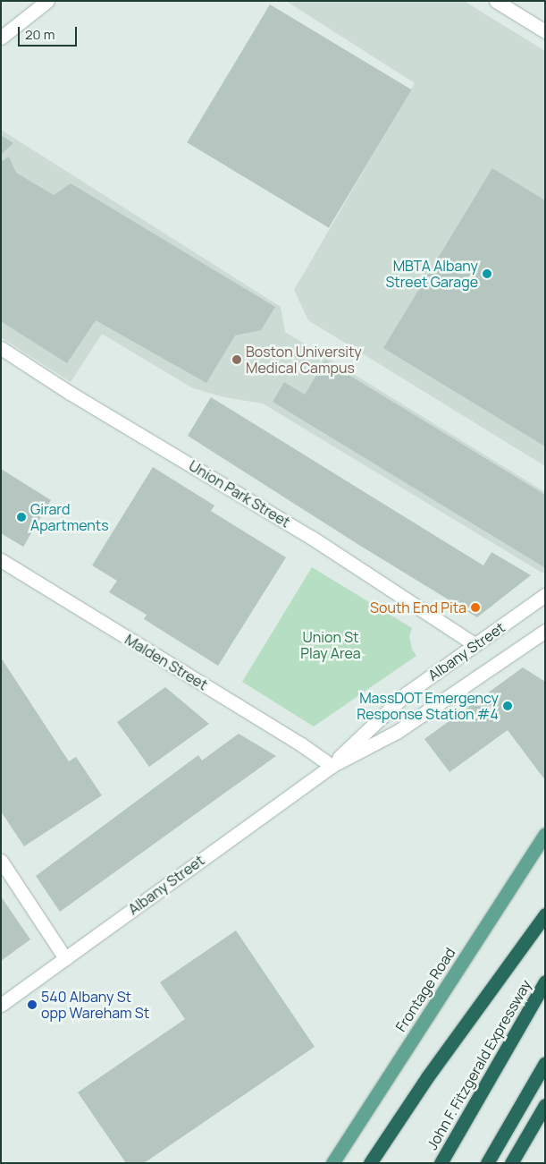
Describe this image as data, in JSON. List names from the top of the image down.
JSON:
{
  "streets": {
    "highway": ["John F. Fitzgerald Expressway"],
    "main road": [
      "Union Park Street",
      "Albany Street",
      "Malden Street",
      "Frontage Road"
    ]
  },
  "crossings": [
    ["Union Park Street", "Albany Street"],
    ["Albany Street", "Malden Street"]
  ],
  "parks": ["Union St Play Area"],
  "places": [
    "MBTA Albany Street Garage",
    "Boston University Medical Campus",
    "Girard Apartments",
    "South End Pita",
    "MassDOT Emergency Response Station #4",
    "540 Albany St opp Wareham St"
  ],
  "scale_bar": "20 m"
}
